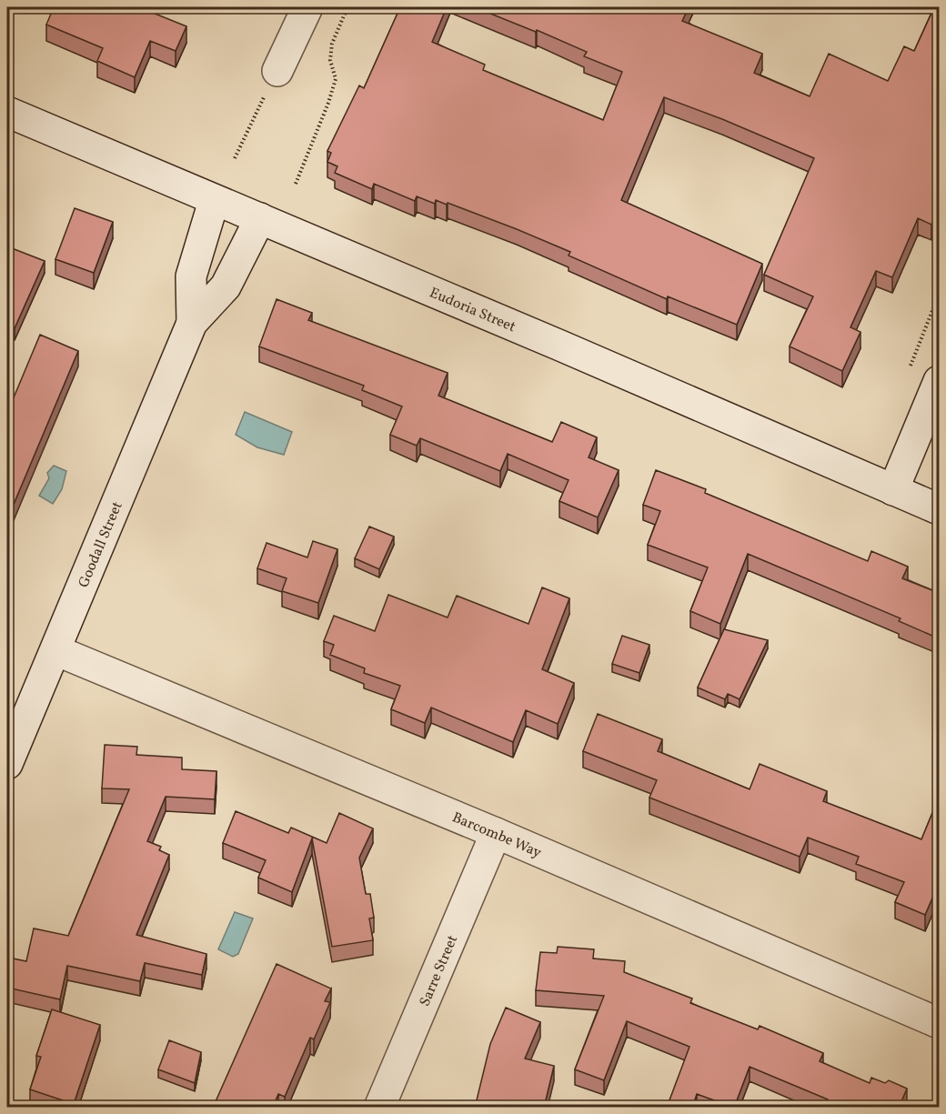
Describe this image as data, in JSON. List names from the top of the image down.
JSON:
{
  "streets": {
    "street": [
      "Eudoria Street",
      "Goodall Street",
      "Barcombe Way",
      "Sarre Street"
    ]
  },
  "crossings": [
    ["Eudoria Street", "Goodall Street"],
    ["Goodall Street", "Barcombe Way"],
    ["Barcombe Way", "Sarre Street"]
  ]
}
